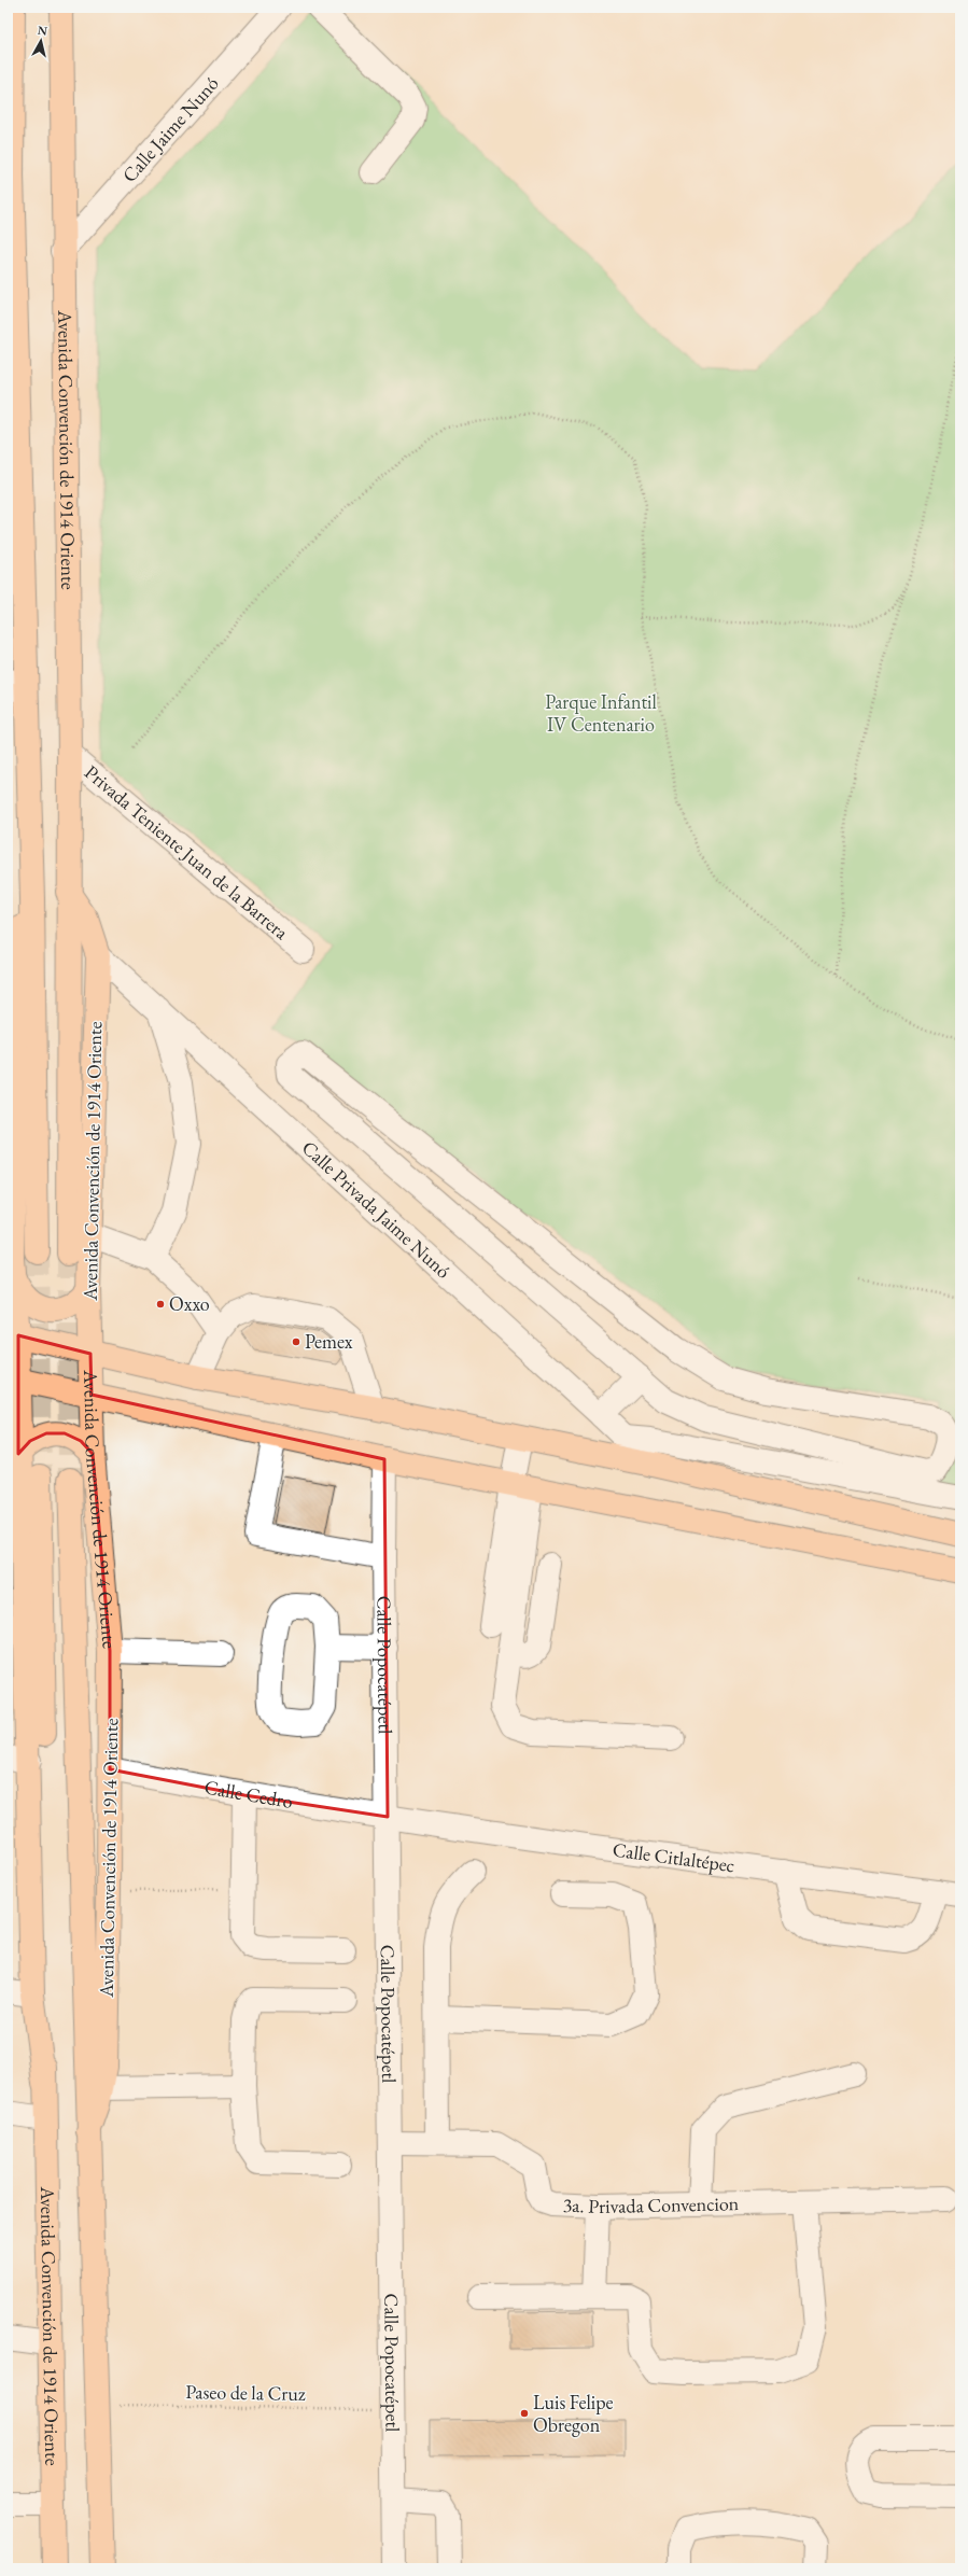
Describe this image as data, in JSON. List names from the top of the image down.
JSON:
{
  "streets": {
    "main road": ["Avenida Convención de 1914 Oriente"],
    "street": [
      "Calle Jaime Nunó",
      "Privada Teniente Juan de la Barrera",
      "Calle Privada Jaime Nunó",
      "Calle Popocatépetl",
      "Calle Cedro",
      "Calle Citlaltépec",
      "3a. Privada Convencion"
    ],
    "path": ["Paseo de la Cruz"]
  },
  "crossings": [
    ["Calle Jaime Nunó", "Avenida Convención de 1914 Oriente"],
    ["Avenida Convención de 1914 Oriente", "Privada Teniente Juan de la Barrera"],
    ["Avenida Convención de 1914 Oriente", "Calle Privada Jaime Nunó"],
    ["Avenida Convención de 1914 Oriente", "Calle Cedro"],
    ["Avenida Convención de 1914 Oriente", "Paseo de la Cruz"],
    ["Calle Popocatépetl", "Calle Cedro"],
    ["Calle Popocatépetl", "Calle Citlaltépec"],
    ["Calle Popocatépetl", "3a. Privada Convencion"],
    ["Calle Popocatépetl", "Paseo de la Cruz"],
    ["Calle Cedro", "Calle Citlaltépec"]
  ],
  "parks": ["Parque Infantil IV Centenario"],
  "places": ["Oxxo", "Pemex", "Luis Felipe Obregon"],
  "north": "top"
}
